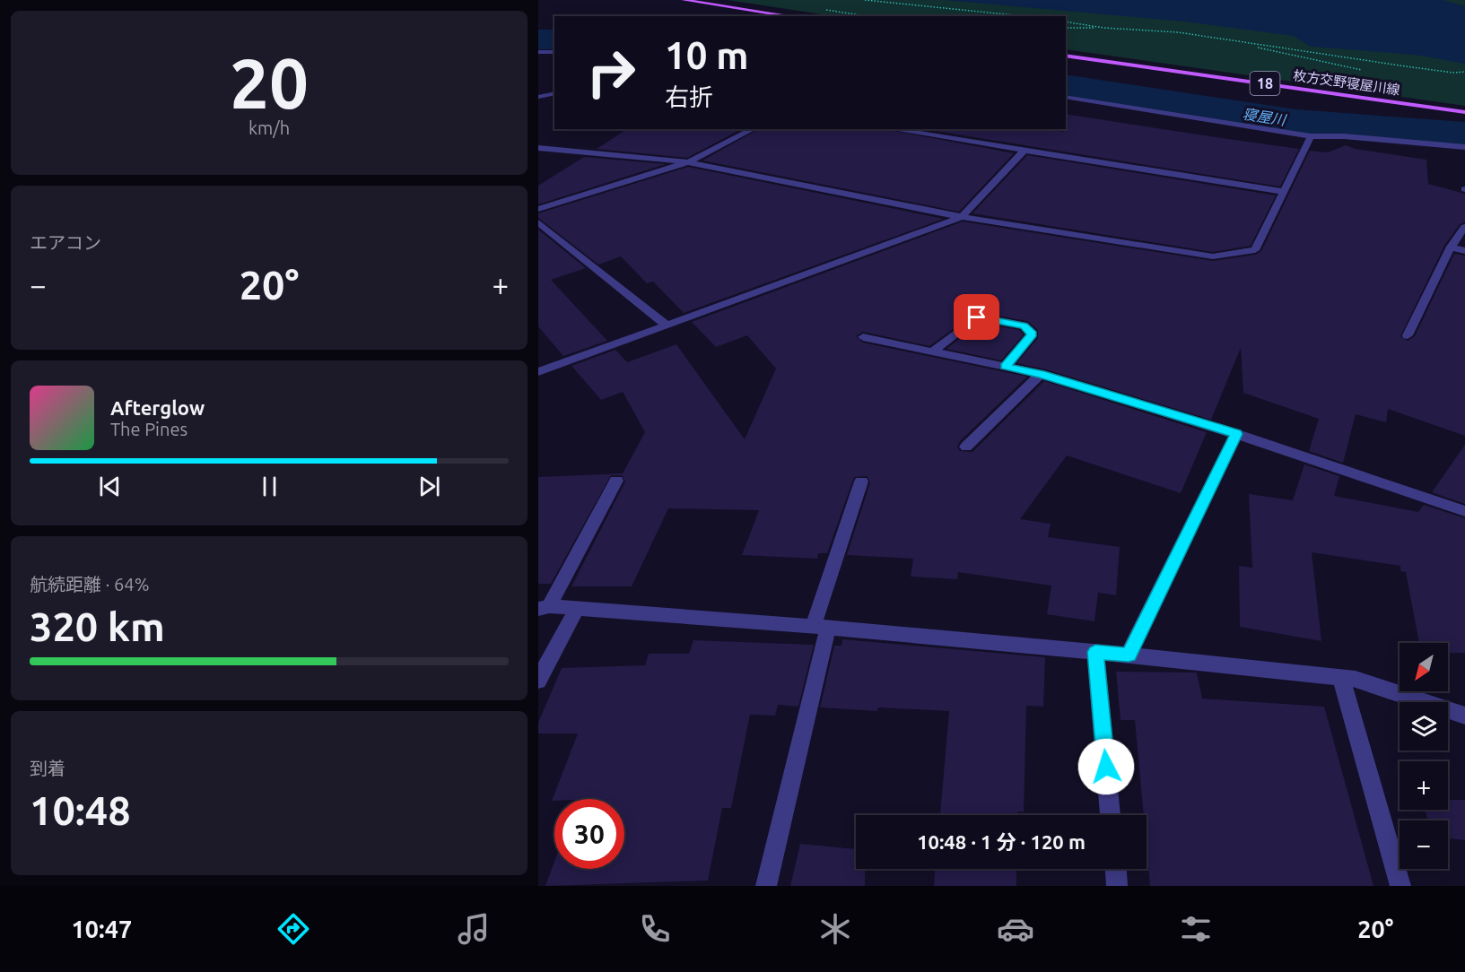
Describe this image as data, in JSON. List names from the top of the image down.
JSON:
{
  "streets": {
    "main road": ["枚方交野寝屋川線", "18"]
  },
  "water": ["寝屋川"],
  "north": "bottom left",
  "page": {
    "tile": [
      ["20", "km/h"],
      "エアコン",
      ["航続距離 · 64%", "320 km"],
      ["到着", "10:48"]
    ],
    "turn": ["10 m", "右折"],
    "heat": ["−", "20°", "+"],
    "song": ["Afterglow", "The Pines"],
    "map_buttons": ["+", "−"],
    "limit": "30",
    "trip": "10:48 · 1 分 · 120 m",
    "tabs": ["10:47", "20°"]
  }
}
